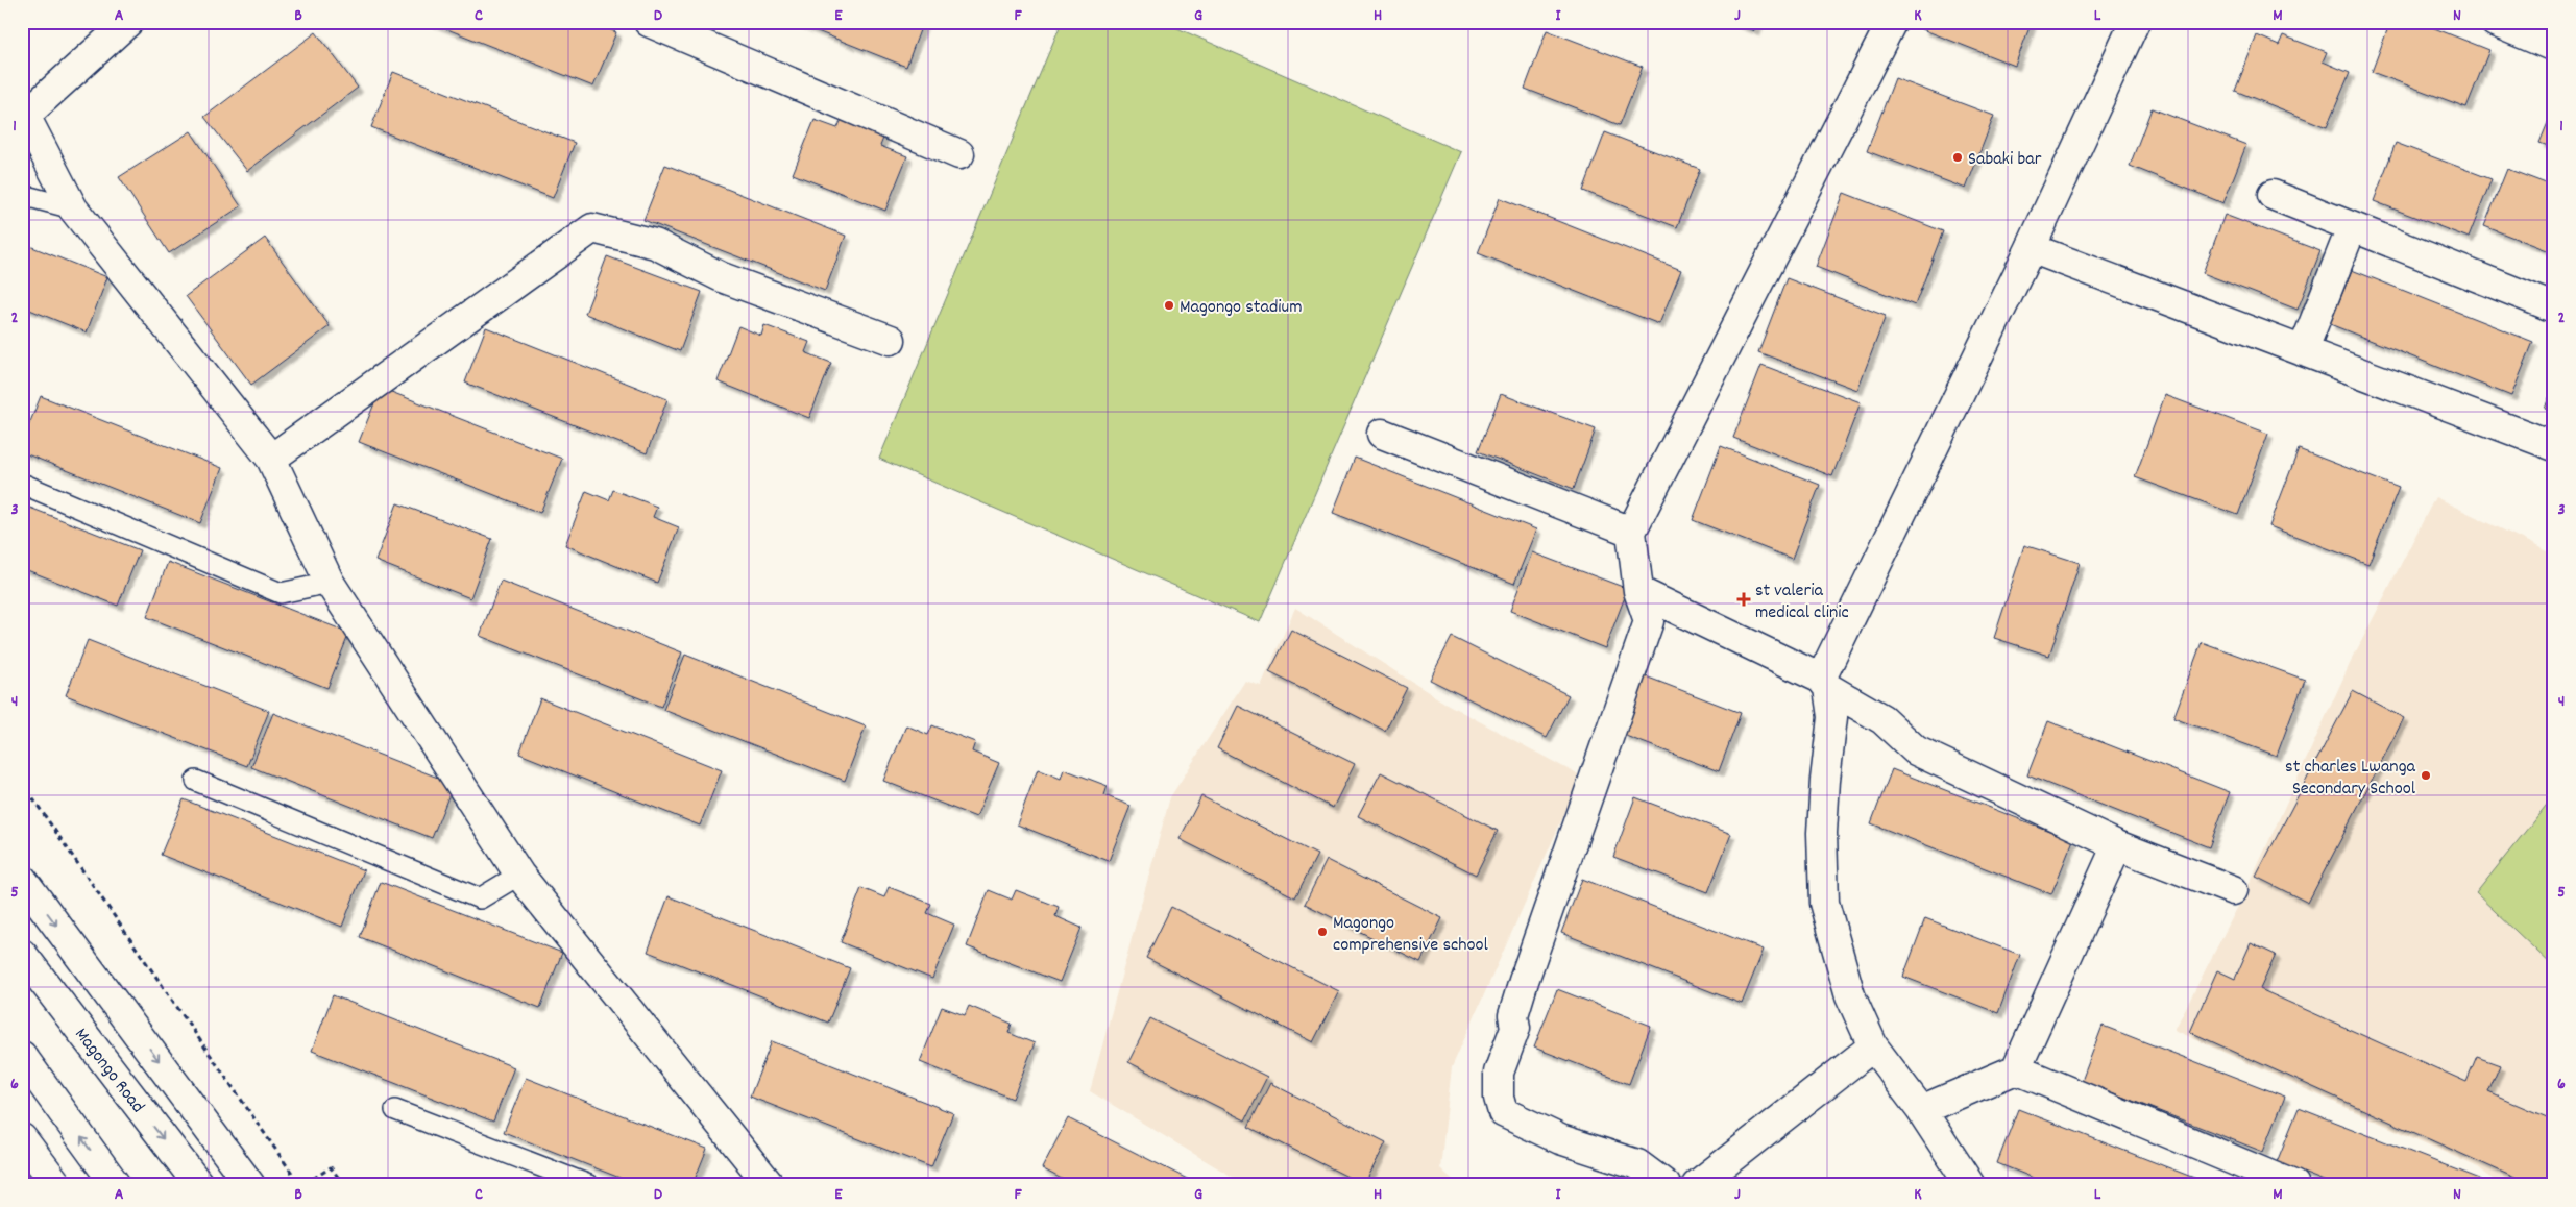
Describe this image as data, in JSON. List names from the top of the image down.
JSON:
{
  "streets": {
    "street": ["Magongo Road"]
  },
  "places": {
    "other": [
      "Sabaki bar",
      "Magongo stadium",
      "st charles Lwanga Secondary School",
      "Magongo comprehensive school"
    ],
    "health": ["st valeria medical clinic"]
  },
  "grid": {
    "columns": [
      "A",
      "B",
      "C",
      "D",
      "E",
      "F",
      "G",
      "H",
      "I",
      "J",
      "K",
      "L",
      "M",
      "N"
    ],
    "rows": [
      "1",
      "2",
      "3",
      "4",
      "5",
      "6"
    ]
  }
}
